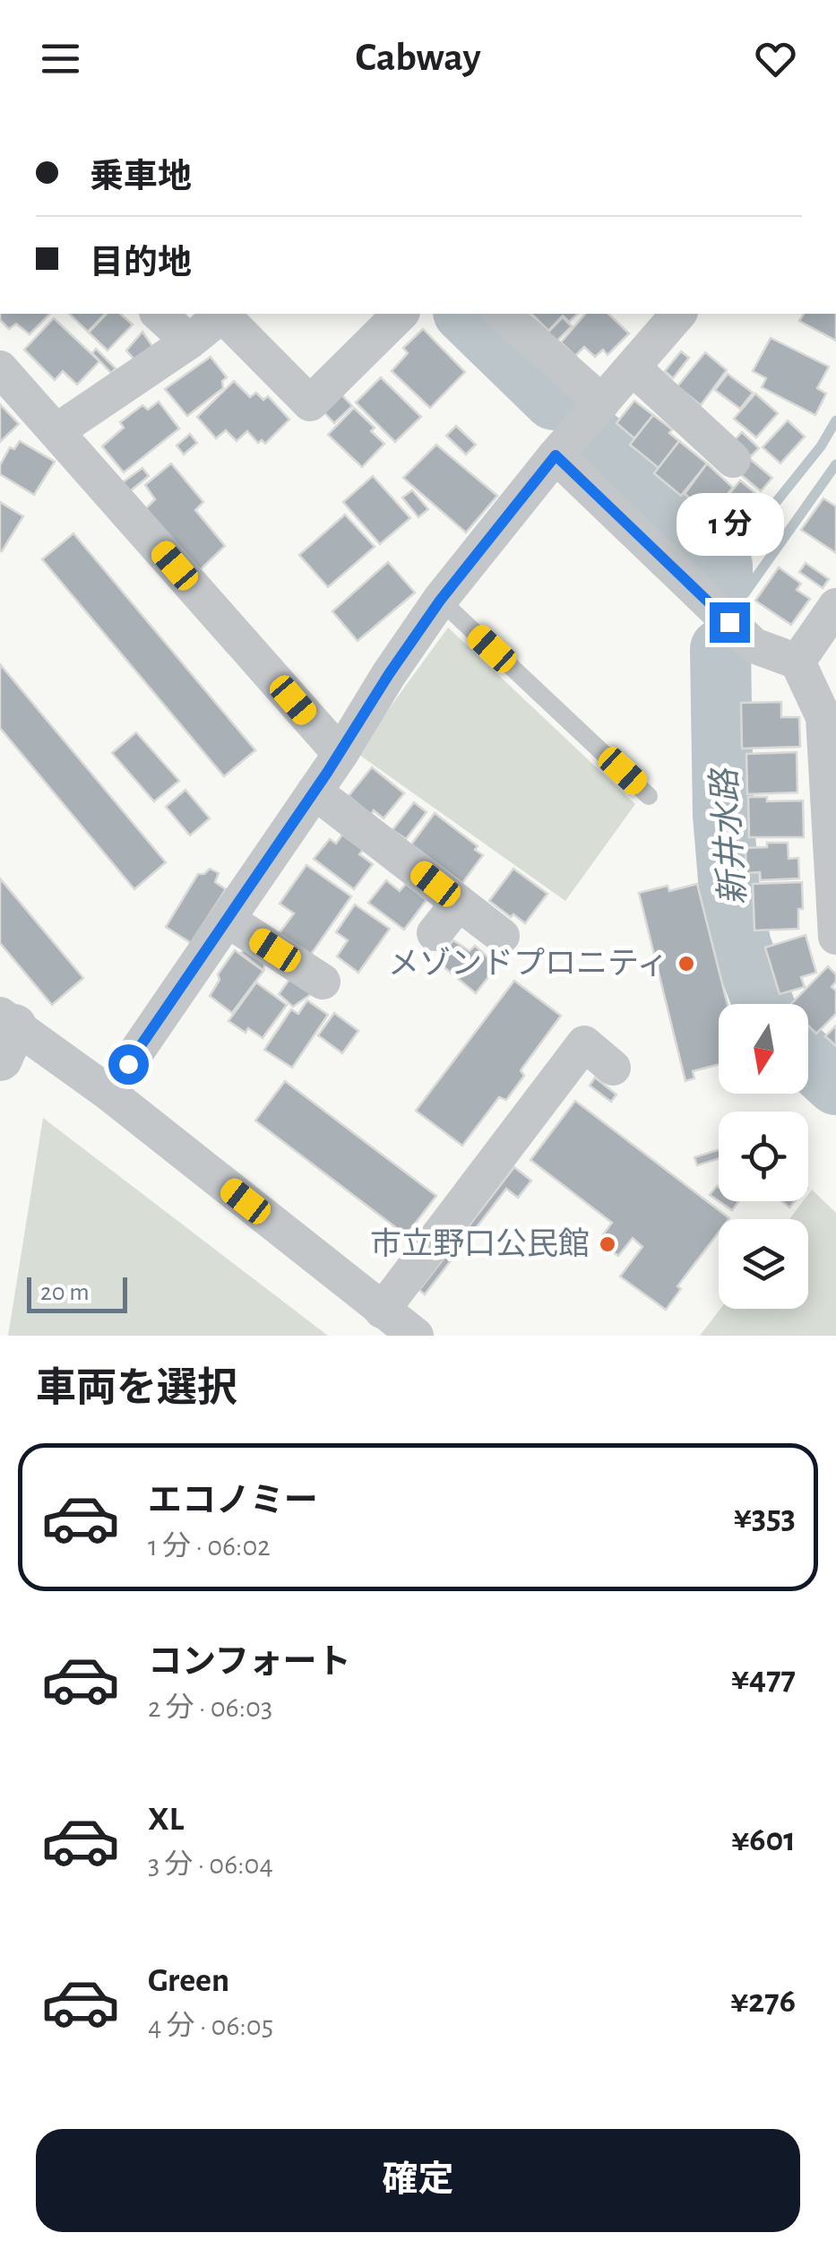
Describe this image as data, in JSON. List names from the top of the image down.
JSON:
{
  "water": ["新井水路"],
  "places": ["メゾンドプロニティ", "市立野口公民館"],
  "scale_bar": "20 m",
  "north": "bottom",
  "page": {
    "header": "Cabway",
    "banner": ["乗車地", "目的地"],
    "bubble": "1 分",
    "scale": "20 m",
    "heading": "車両を選択",
    "list": [
      {
        "name": "エコノミー",
        "note": "1 分 · 06:02",
        "value": "¥353"
      },
      {
        "name": "コンフォート",
        "note": "2 分 · 06:03",
        "value": "¥477"
      },
      {
        "name": "XL",
        "note": "3 分 · 06:04",
        "value": "¥601"
      },
      {
        "name": "Green",
        "note": "4 分 · 06:05",
        "value": "¥276"
      }
    ],
    "buttons": "確定"
  }
}
